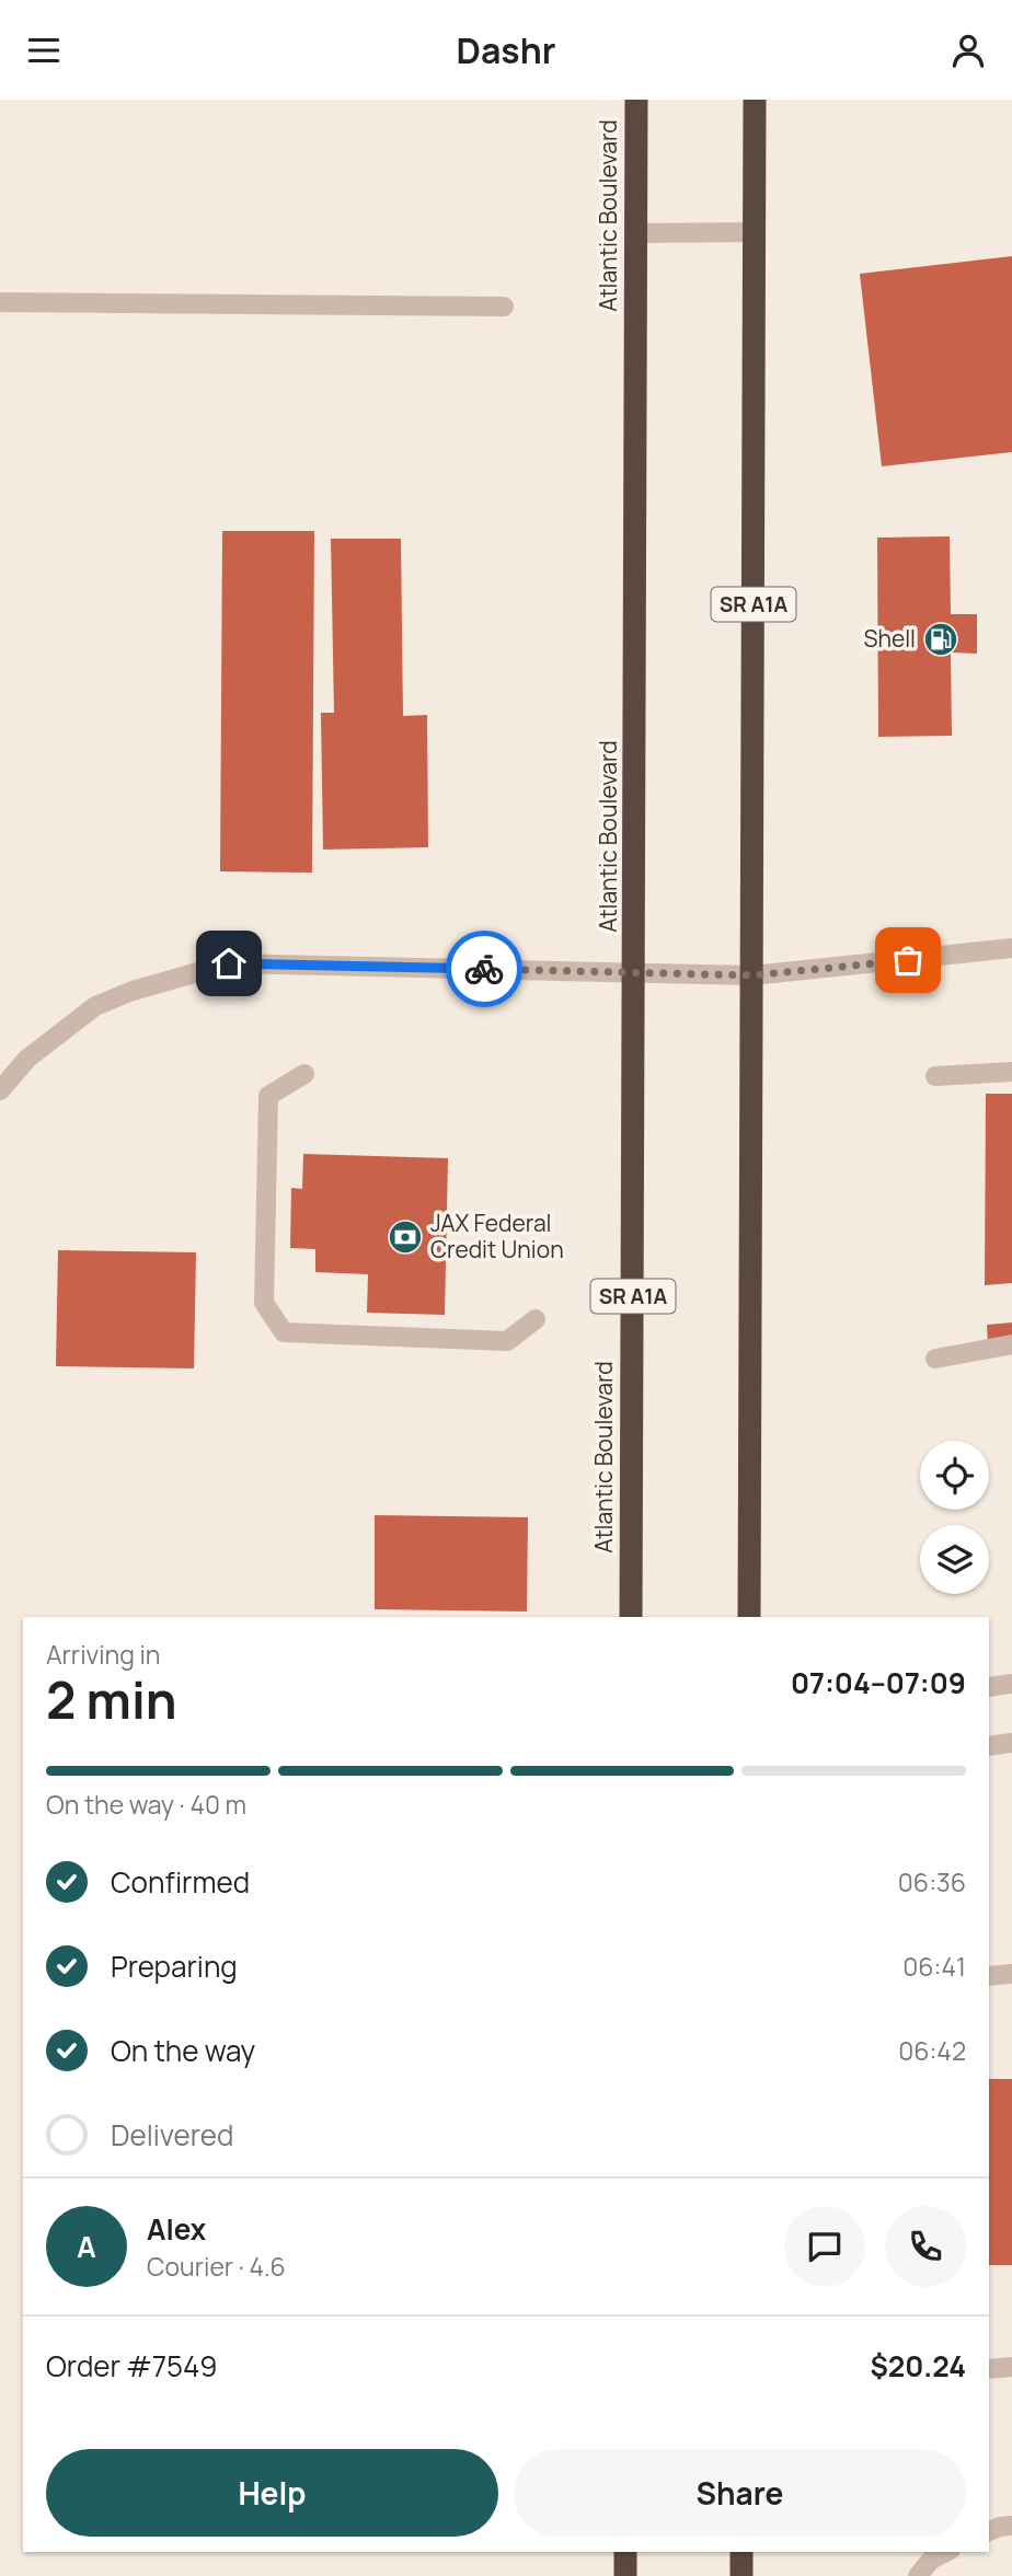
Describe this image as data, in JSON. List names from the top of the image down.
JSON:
{
  "streets": {
    "highway": ["Atlantic Boulevard", "SR A1A"]
  },
  "places": {
    "fuel station": ["Shell"],
    "bank": ["JAX Federal Credit Union"]
  },
  "page": {
    "header": "Dashr",
    "heading": ["2 min", "Arriving in", "07:04–07:09"],
    "panel": [
      "Alex",
      "Courier · 4.6",
      "Order #7549",
      "$20.24"
    ],
    "bar": "On the way · 40 m",
    "list": [
      ["Confirmed", "06:36"],
      ["Preparing", "06:41"],
      ["On the way", "06:42"],
      "Delivered"
    ],
    "round": "A",
    "buttons": ["Help", "Share"]
  }
}
